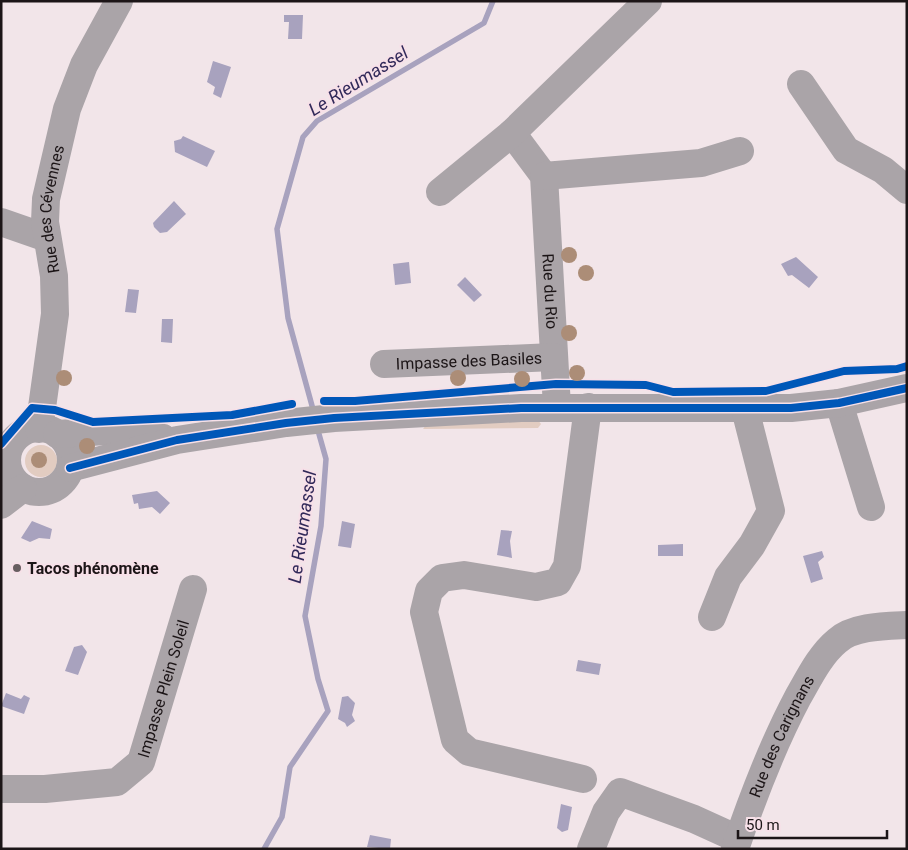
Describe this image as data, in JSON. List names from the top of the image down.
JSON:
{
  "streets": {
    "street": [
      "Rue des Cévennes",
      "Rue du Rio",
      "Impasse des Basiles",
      "Impasse Plein Soleil",
      "Rue des Carignans"
    ]
  },
  "crossings": [
    ["Rue du Rio", "Impasse des Basiles"]
  ],
  "water": ["Le Rieumassel"],
  "places": ["Tacos phénomène"],
  "scale_bar": "50 m"
}
